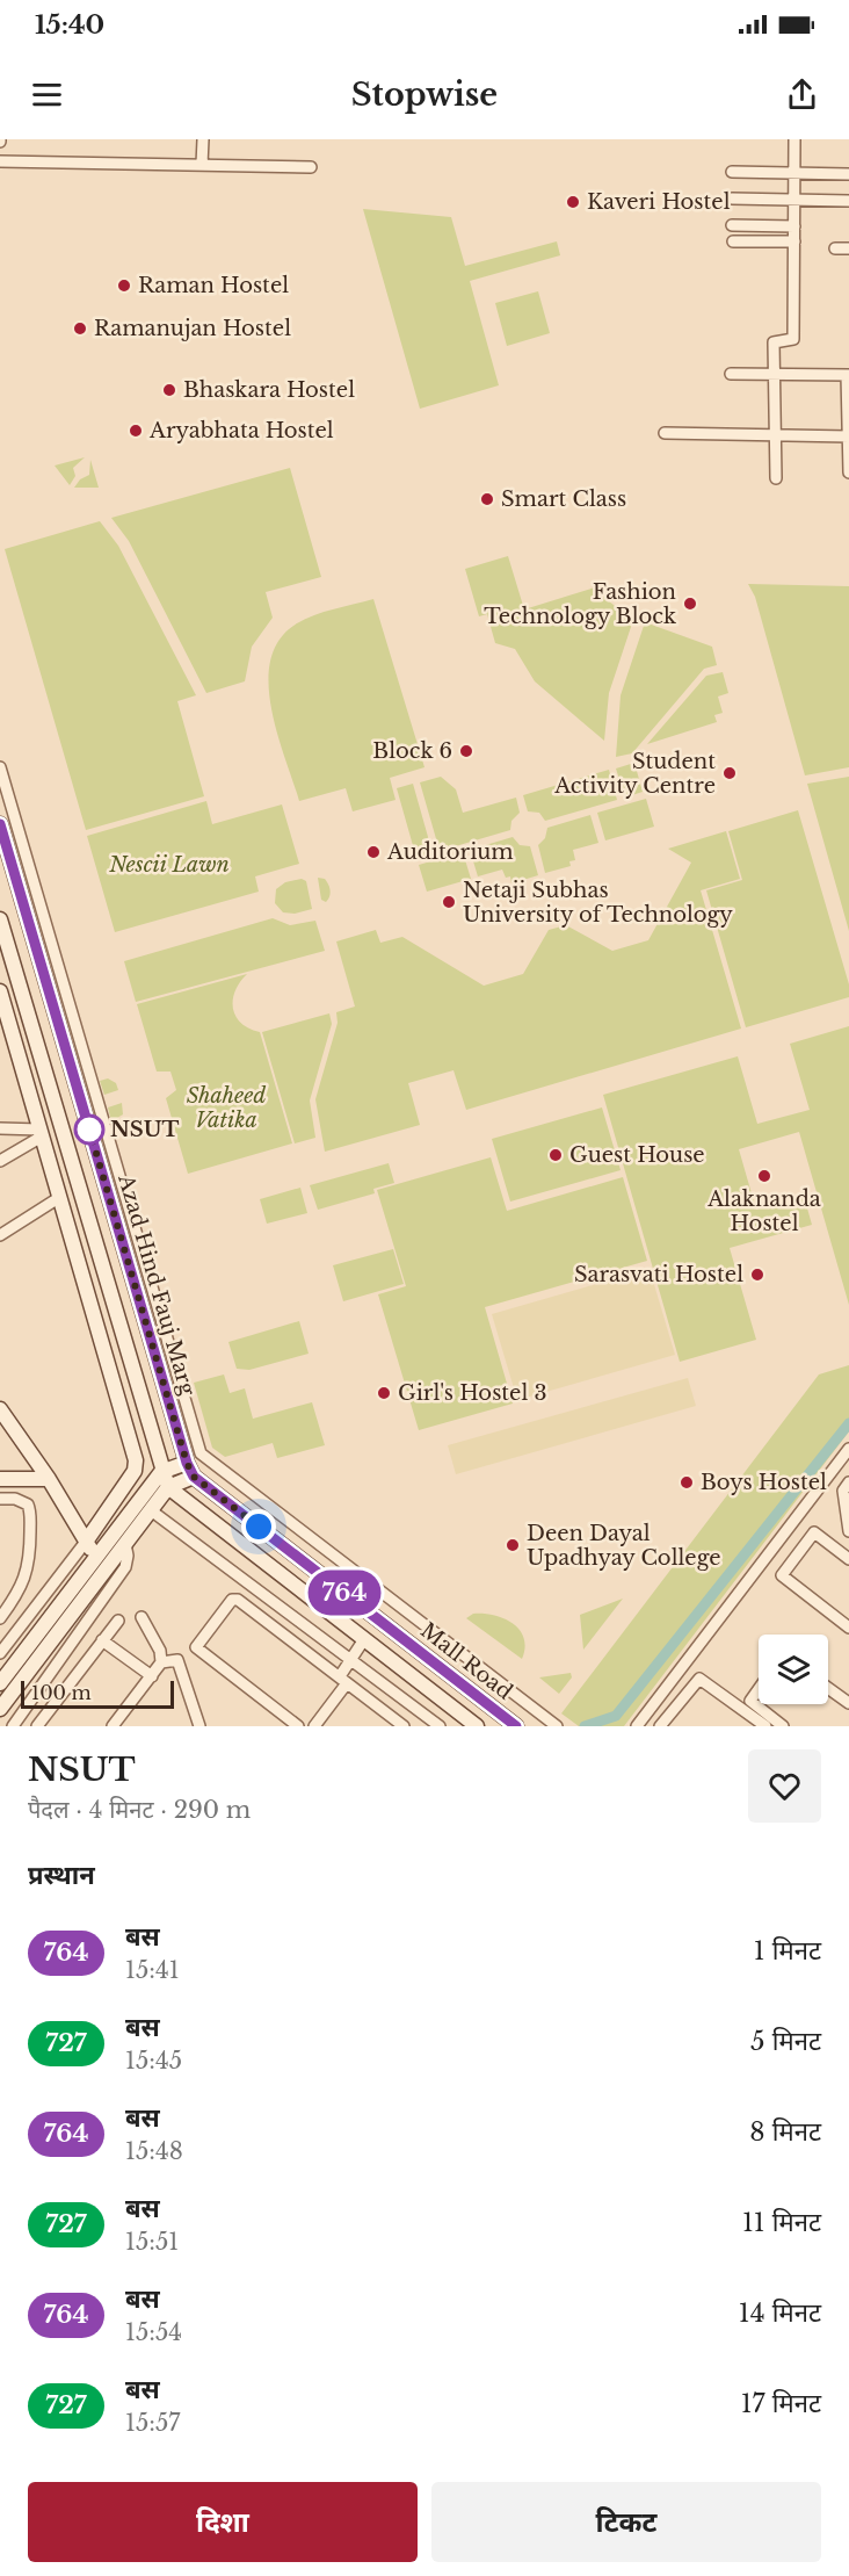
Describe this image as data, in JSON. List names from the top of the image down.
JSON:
{
  "streets": {
    "main road": ["Azad Hind Fauj Marg", "Mall Road"]
  },
  "crossings": [
    ["Azad Hind Fauj Marg", "Mall Road"]
  ],
  "parks": ["Nescii Lawn", "Shaheed Vatika"],
  "places": [
    "Kaveri Hostel",
    "Raman Hostel",
    "Ramanujan Hostel",
    "Bhaskara Hostel",
    "Aryabhata Hostel",
    "Smart Class",
    "Fashion Technology Block",
    "Block 6",
    "Student Activity Centre",
    "Auditorium",
    "Netaji Subhas University of Technology",
    "NSUT",
    "Guest House",
    "Alaknanda Hostel",
    "Sarasvati Hostel",
    "Girl's Hostel 3",
    "Boys Hostel",
    "Deen Dayal Upadhyay College"
  ],
  "lines": ["bus line 764"],
  "scale_bar": "100 m",
  "page": {
    "status": "15:40",
    "header": "Stopwise",
    "on_map": "764",
    "scale": "100 m",
    "heading": [
      ["NSUT", "पैदल · 4 मिनट · 290 m"],
      "प्रस्थान"
    ],
    "list": [
      {
        "mark": "764",
        "name": "बस",
        "note": "15:41",
        "value": "1 मिनट"
      },
      {
        "mark": "727",
        "name": "बस",
        "note": "15:45",
        "value": "5 मिनट"
      },
      {
        "mark": "764",
        "name": "बस",
        "note": "15:48",
        "value": "8 मिनट"
      },
      {
        "mark": "727",
        "name": "बस",
        "note": "15:51",
        "value": "11 मिनट"
      },
      {
        "mark": "764",
        "name": "बस",
        "note": "15:54",
        "value": "14 मिनट"
      },
      {
        "mark": "727",
        "name": "बस",
        "note": "15:57",
        "value": "17 मिनट"
      }
    ],
    "buttons": ["दिशा", "टिकट"]
  }
}
